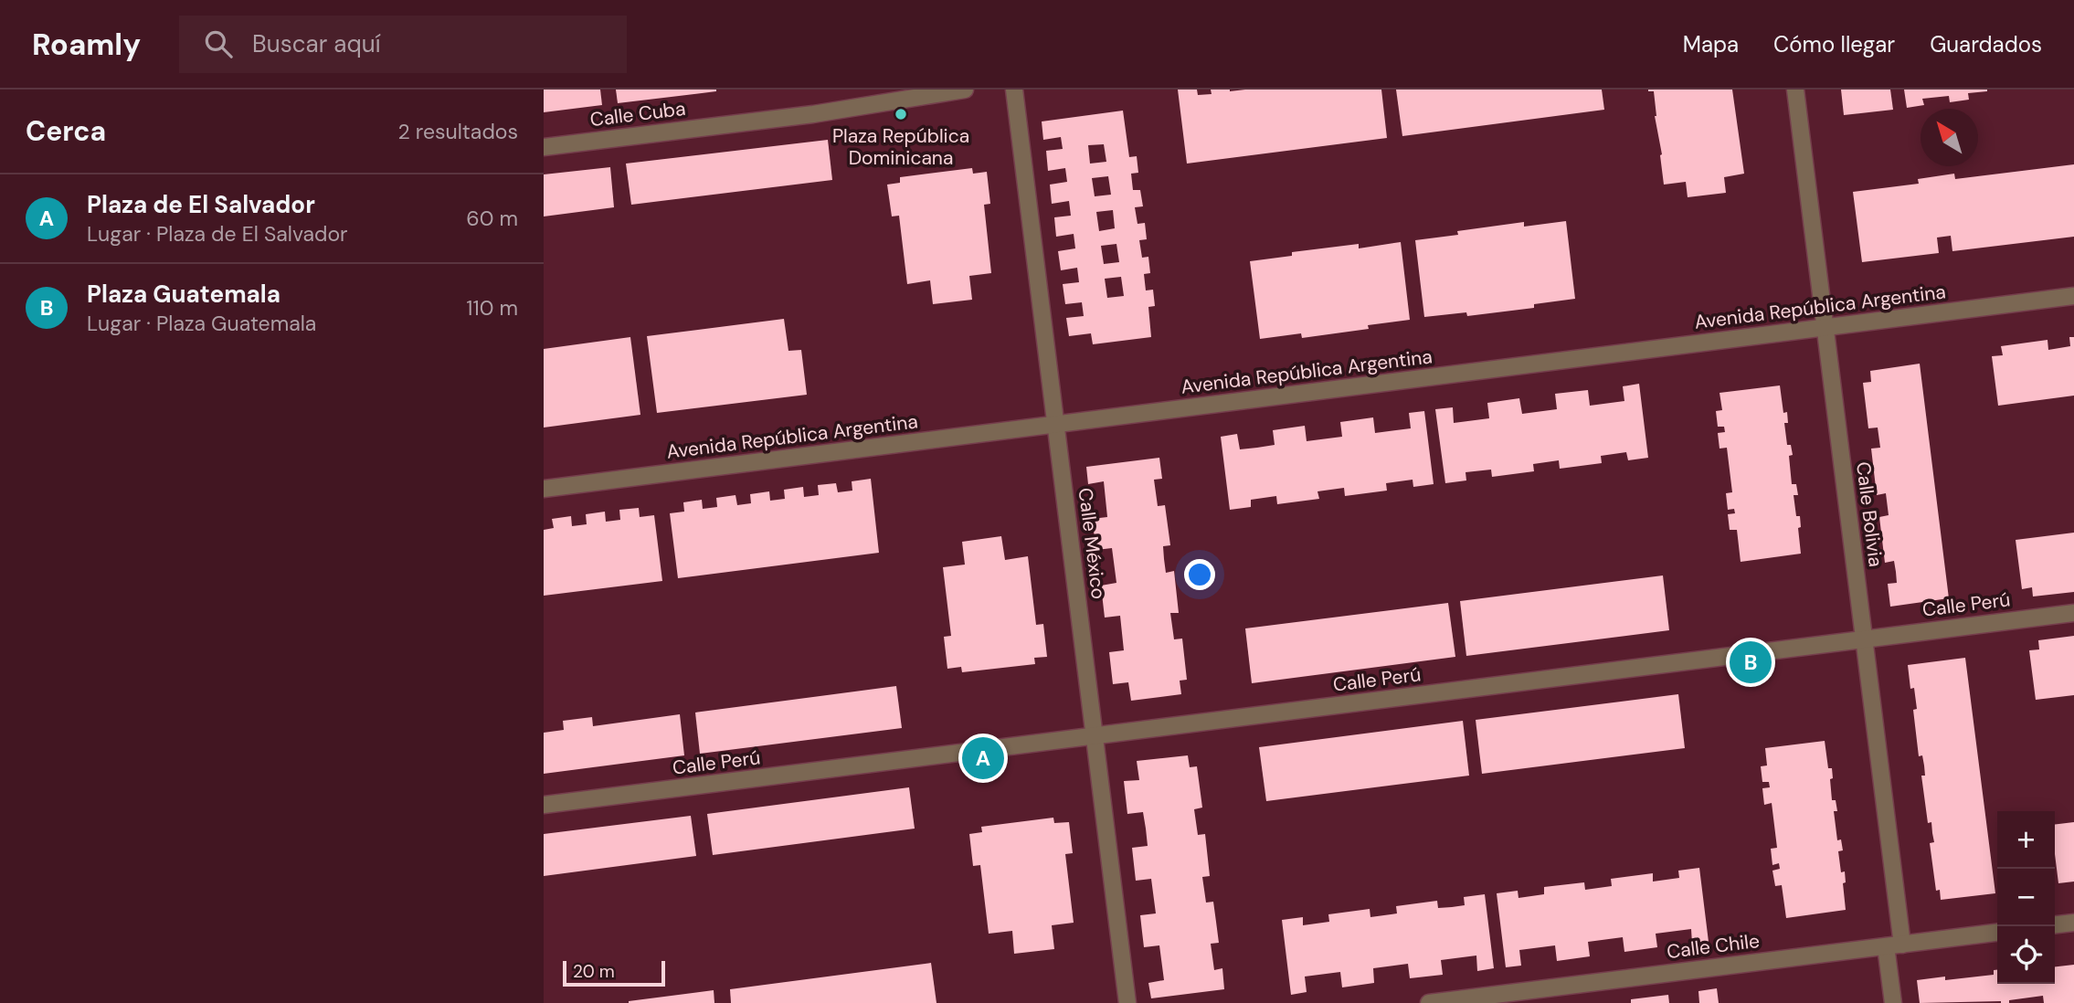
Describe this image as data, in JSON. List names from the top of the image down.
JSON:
{
  "streets": {
    "street": [
      "Calle Cuba",
      "Avenida República Argentina",
      "Calle Bolivia",
      "Calle México",
      "Calle Perú",
      "Calle Chile"
    ]
  },
  "crossings": [
    ["Avenida República Argentina", "Calle Bolivia"],
    ["Avenida República Argentina", "Calle México"],
    ["Calle Bolivia", "Calle Perú"],
    ["Calle Bolivia", "Calle Chile"],
    ["Calle México", "Calle Perú"]
  ],
  "places": ["Plaza República Dominicana"],
  "scale_bar": "20 m",
  "north": "top left",
  "page": {
    "header": "Roamly",
    "search": "Buscar aquí",
    "nav": ["Mapa", "Cómo llegar", "Guardados"],
    "heading": ["Cerca", "2 resultados"],
    "list": [
      {
        "mark": "A",
        "name": "Plaza de El Salvador",
        "note": "Lugar · Plaza de El Salvador",
        "value": "60 m"
      },
      {
        "mark": "B",
        "name": "Plaza Guatemala",
        "note": "Lugar · Plaza Guatemala",
        "value": "110 m"
      }
    ],
    "pins": ["B", "A"],
    "map_buttons": ["+", "−"],
    "scale": "20 m"
  }
}
